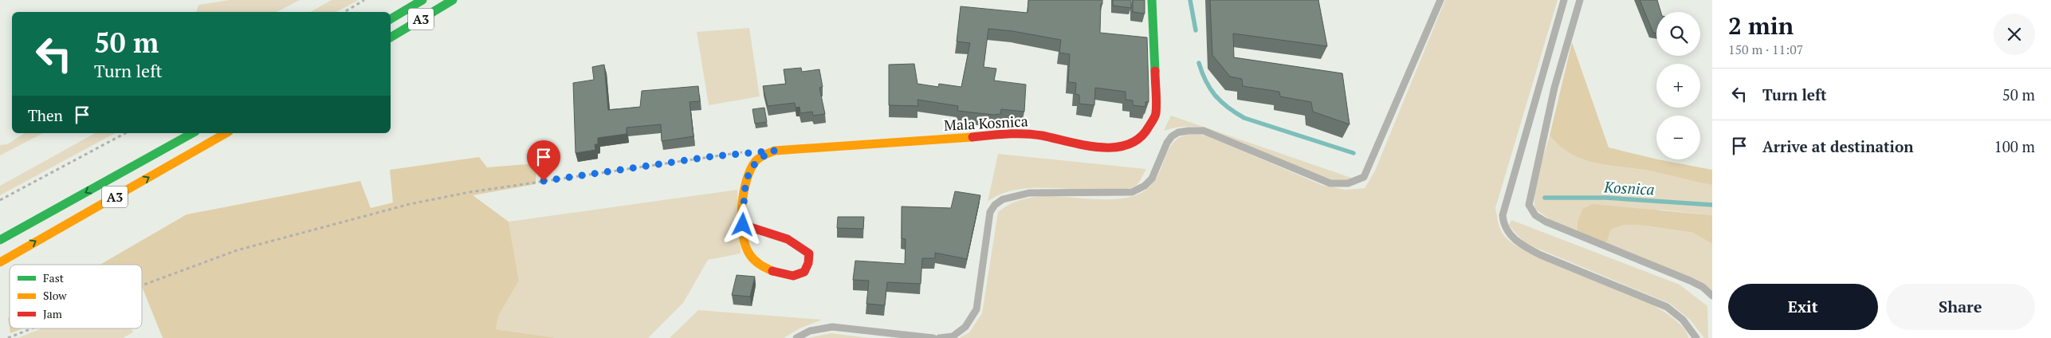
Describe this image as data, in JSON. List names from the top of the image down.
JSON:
{
  "streets": {
    "main road": ["A3", "Mala Kosnica"]
  },
  "water": ["Kosnica"],
  "legend": ["Fast", "Slow", "Jam"],
  "page": {
    "heading": ["2 min", "150 m · 11:07"],
    "map_buttons": ["+", "−"],
    "turn": ["50 m", "Turn left"],
    "list": [
      {
        "name": "Turn left",
        "value": "50 m"
      },
      {
        "name": "Arrive at destination",
        "value": "100 m"
      }
    ],
    "then": "Then",
    "buttons": ["Exit", "Share"]
  }
}
